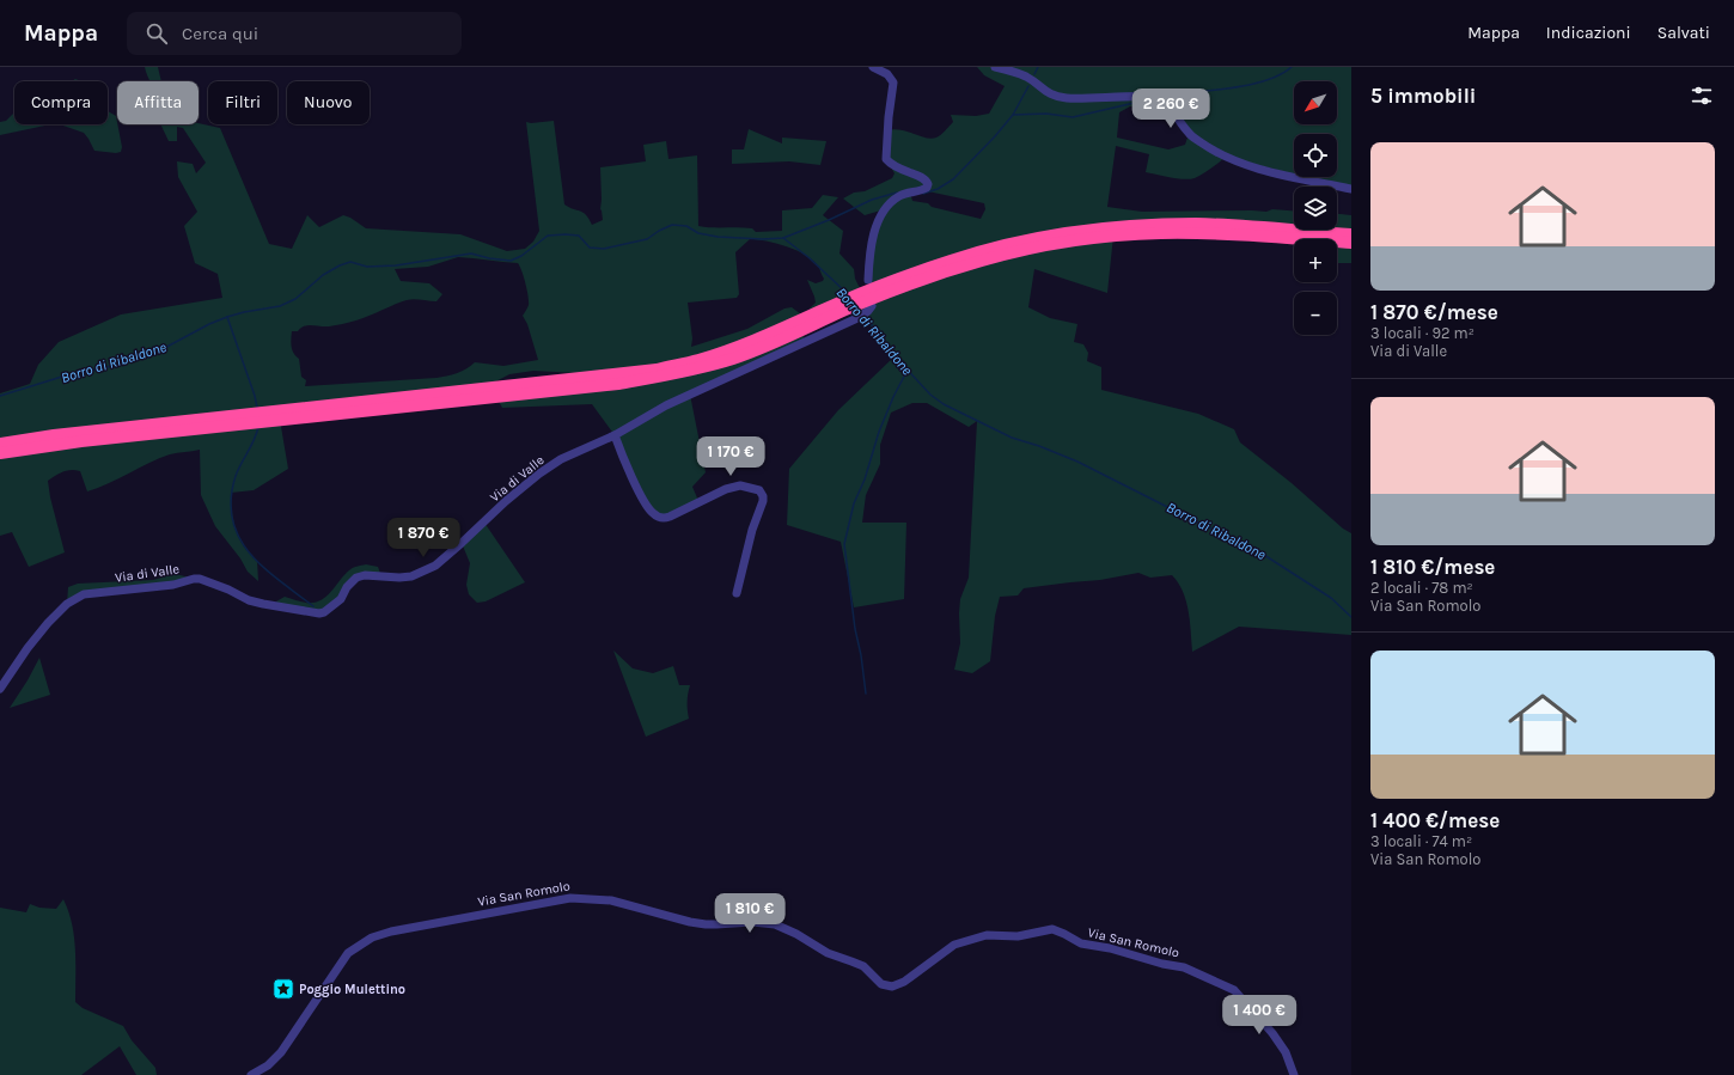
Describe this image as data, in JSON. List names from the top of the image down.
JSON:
{
  "streets": {
    "street": ["Via di Valle", "Via San Romolo"]
  },
  "water": ["Borro di Ribaldone"],
  "places": {
    "place": ["Poggio Mulettino"]
  },
  "north": "bottom left",
  "page": {
    "header": "Mappa",
    "search": "Cerca qui",
    "nav": ["Mappa", "Indicazioni", "Salvati"],
    "heading": "5 immobili",
    "map_buttons": ["+", "−"],
    "chip": [
      "Compra",
      "Affitta",
      "Filtri",
      "Nuovo"
    ],
    "price": [
      "2 260 €",
      "1 170 €",
      "1 870 €",
      "1 810 €",
      "1 400 €"
    ],
    "list": [
      {
        "name": "1 870 €/mese",
        "note": "3 locali · 92 m² · Via di Valle"
      },
      {
        "name": "1 810 €/mese",
        "note": "2 locali · 78 m² · Via San Romolo"
      },
      {
        "name": "1 400 €/mese",
        "note": "3 locali · 74 m² · Via San Romolo"
      }
    ]
  }
}
